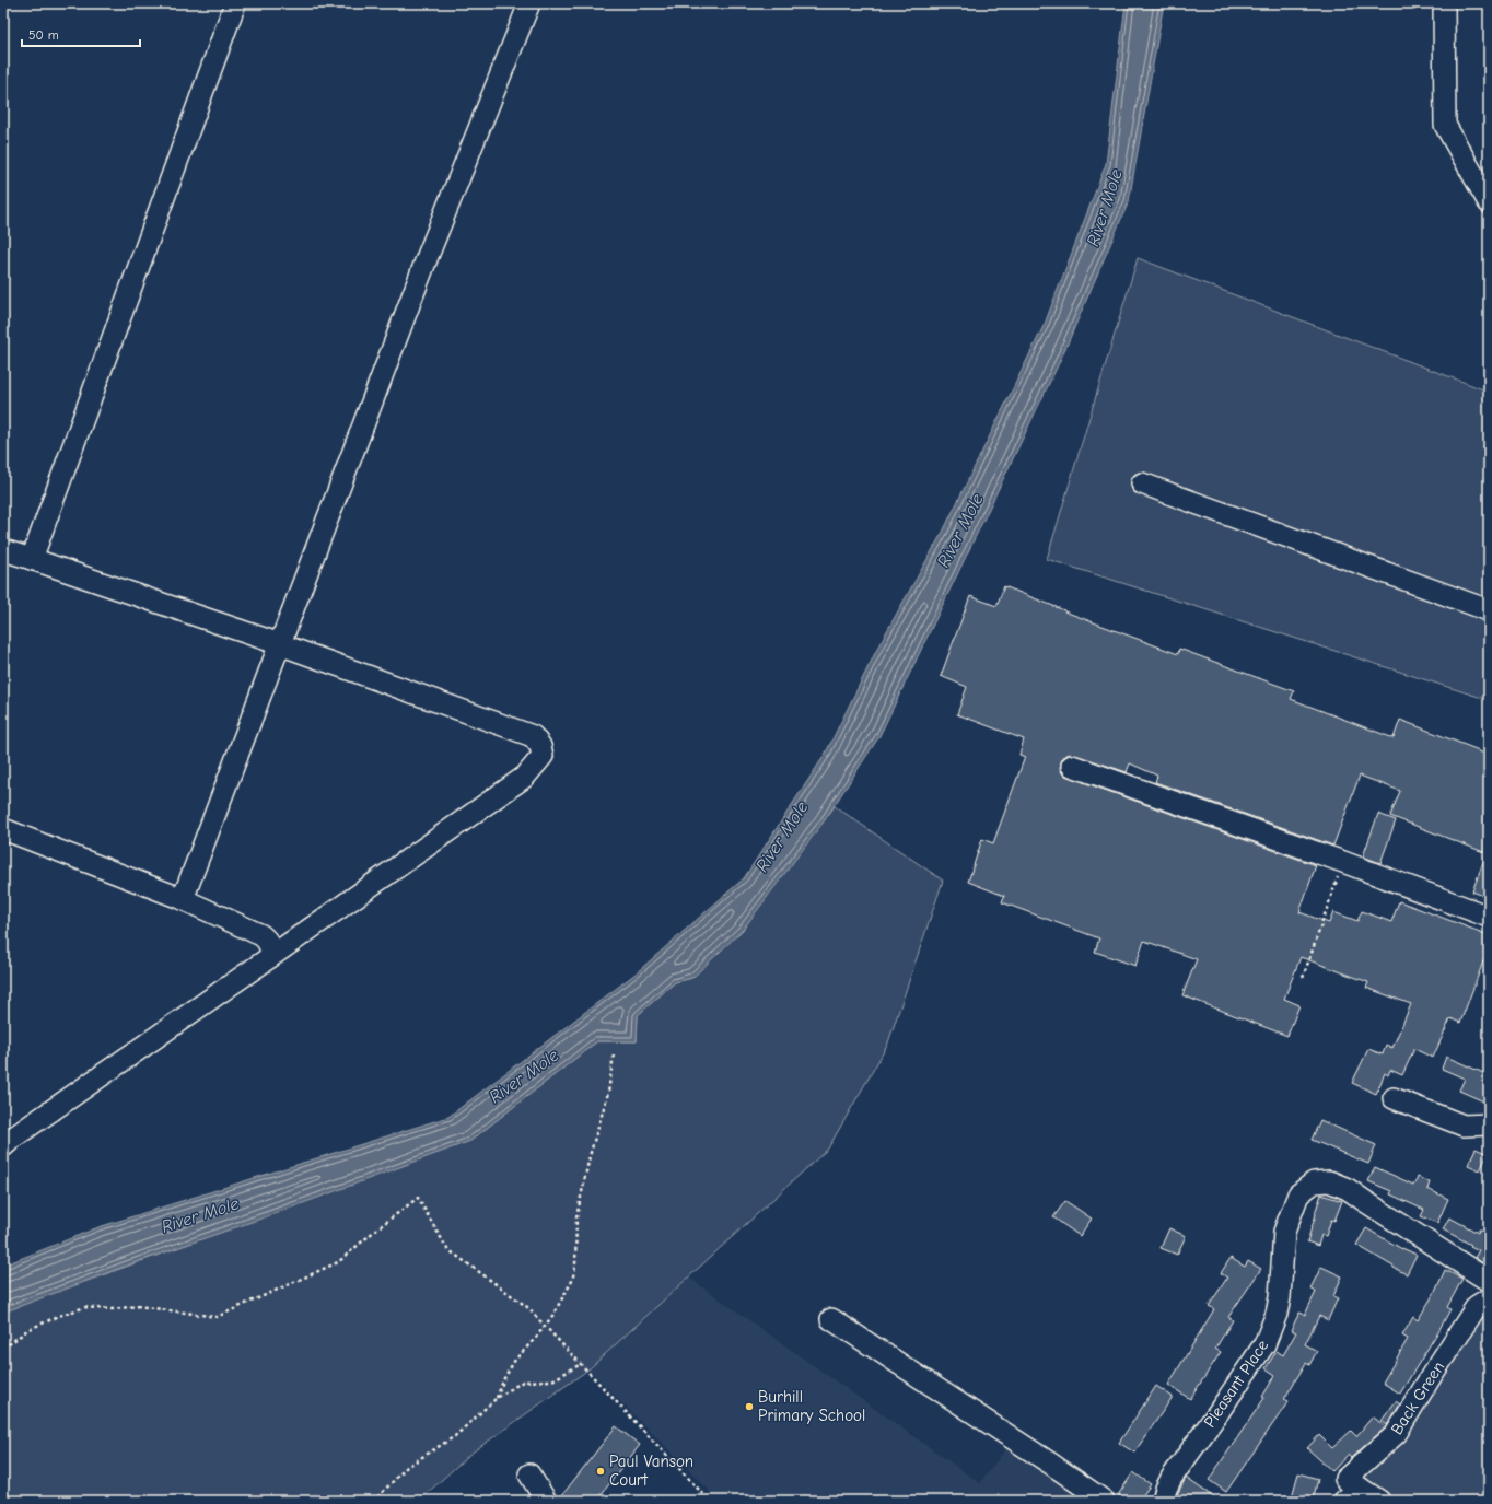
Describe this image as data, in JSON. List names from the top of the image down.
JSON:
{
  "streets": {
    "street": ["Pleasant Place", "Back Green"]
  },
  "water": ["River Mole"],
  "places": ["Burhill Primary School", "Paul Vanson Court"],
  "scale_bar": "50 m"
}
